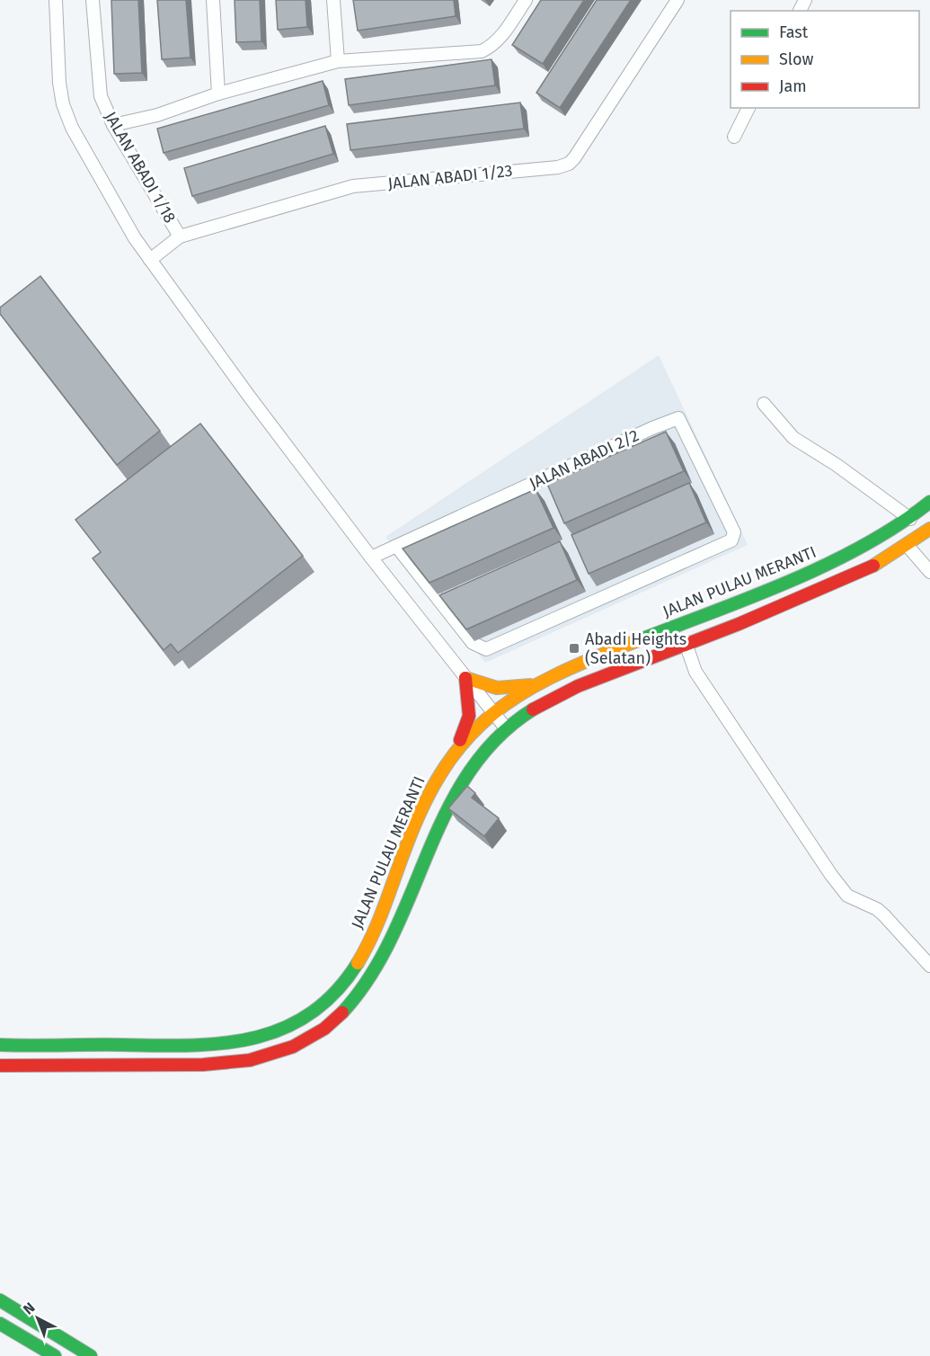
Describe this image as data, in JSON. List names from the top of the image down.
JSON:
{
  "streets": {
    "main road": ["JALAN PULAU MERANTI"],
    "street": ["JALAN ABADI 1/18", "JALAN ABADI 1/23", "JALAN ABADI 2/2"]
  },
  "crossings": [
    ["JALAN ABADI 1/18", "JALAN ABADI 1/23"]
  ],
  "places": {
    "transit": ["Abadi Heights (Selatan)"]
  },
  "legend": ["Fast", "Slow", "Jam"],
  "north": "top left"
}
